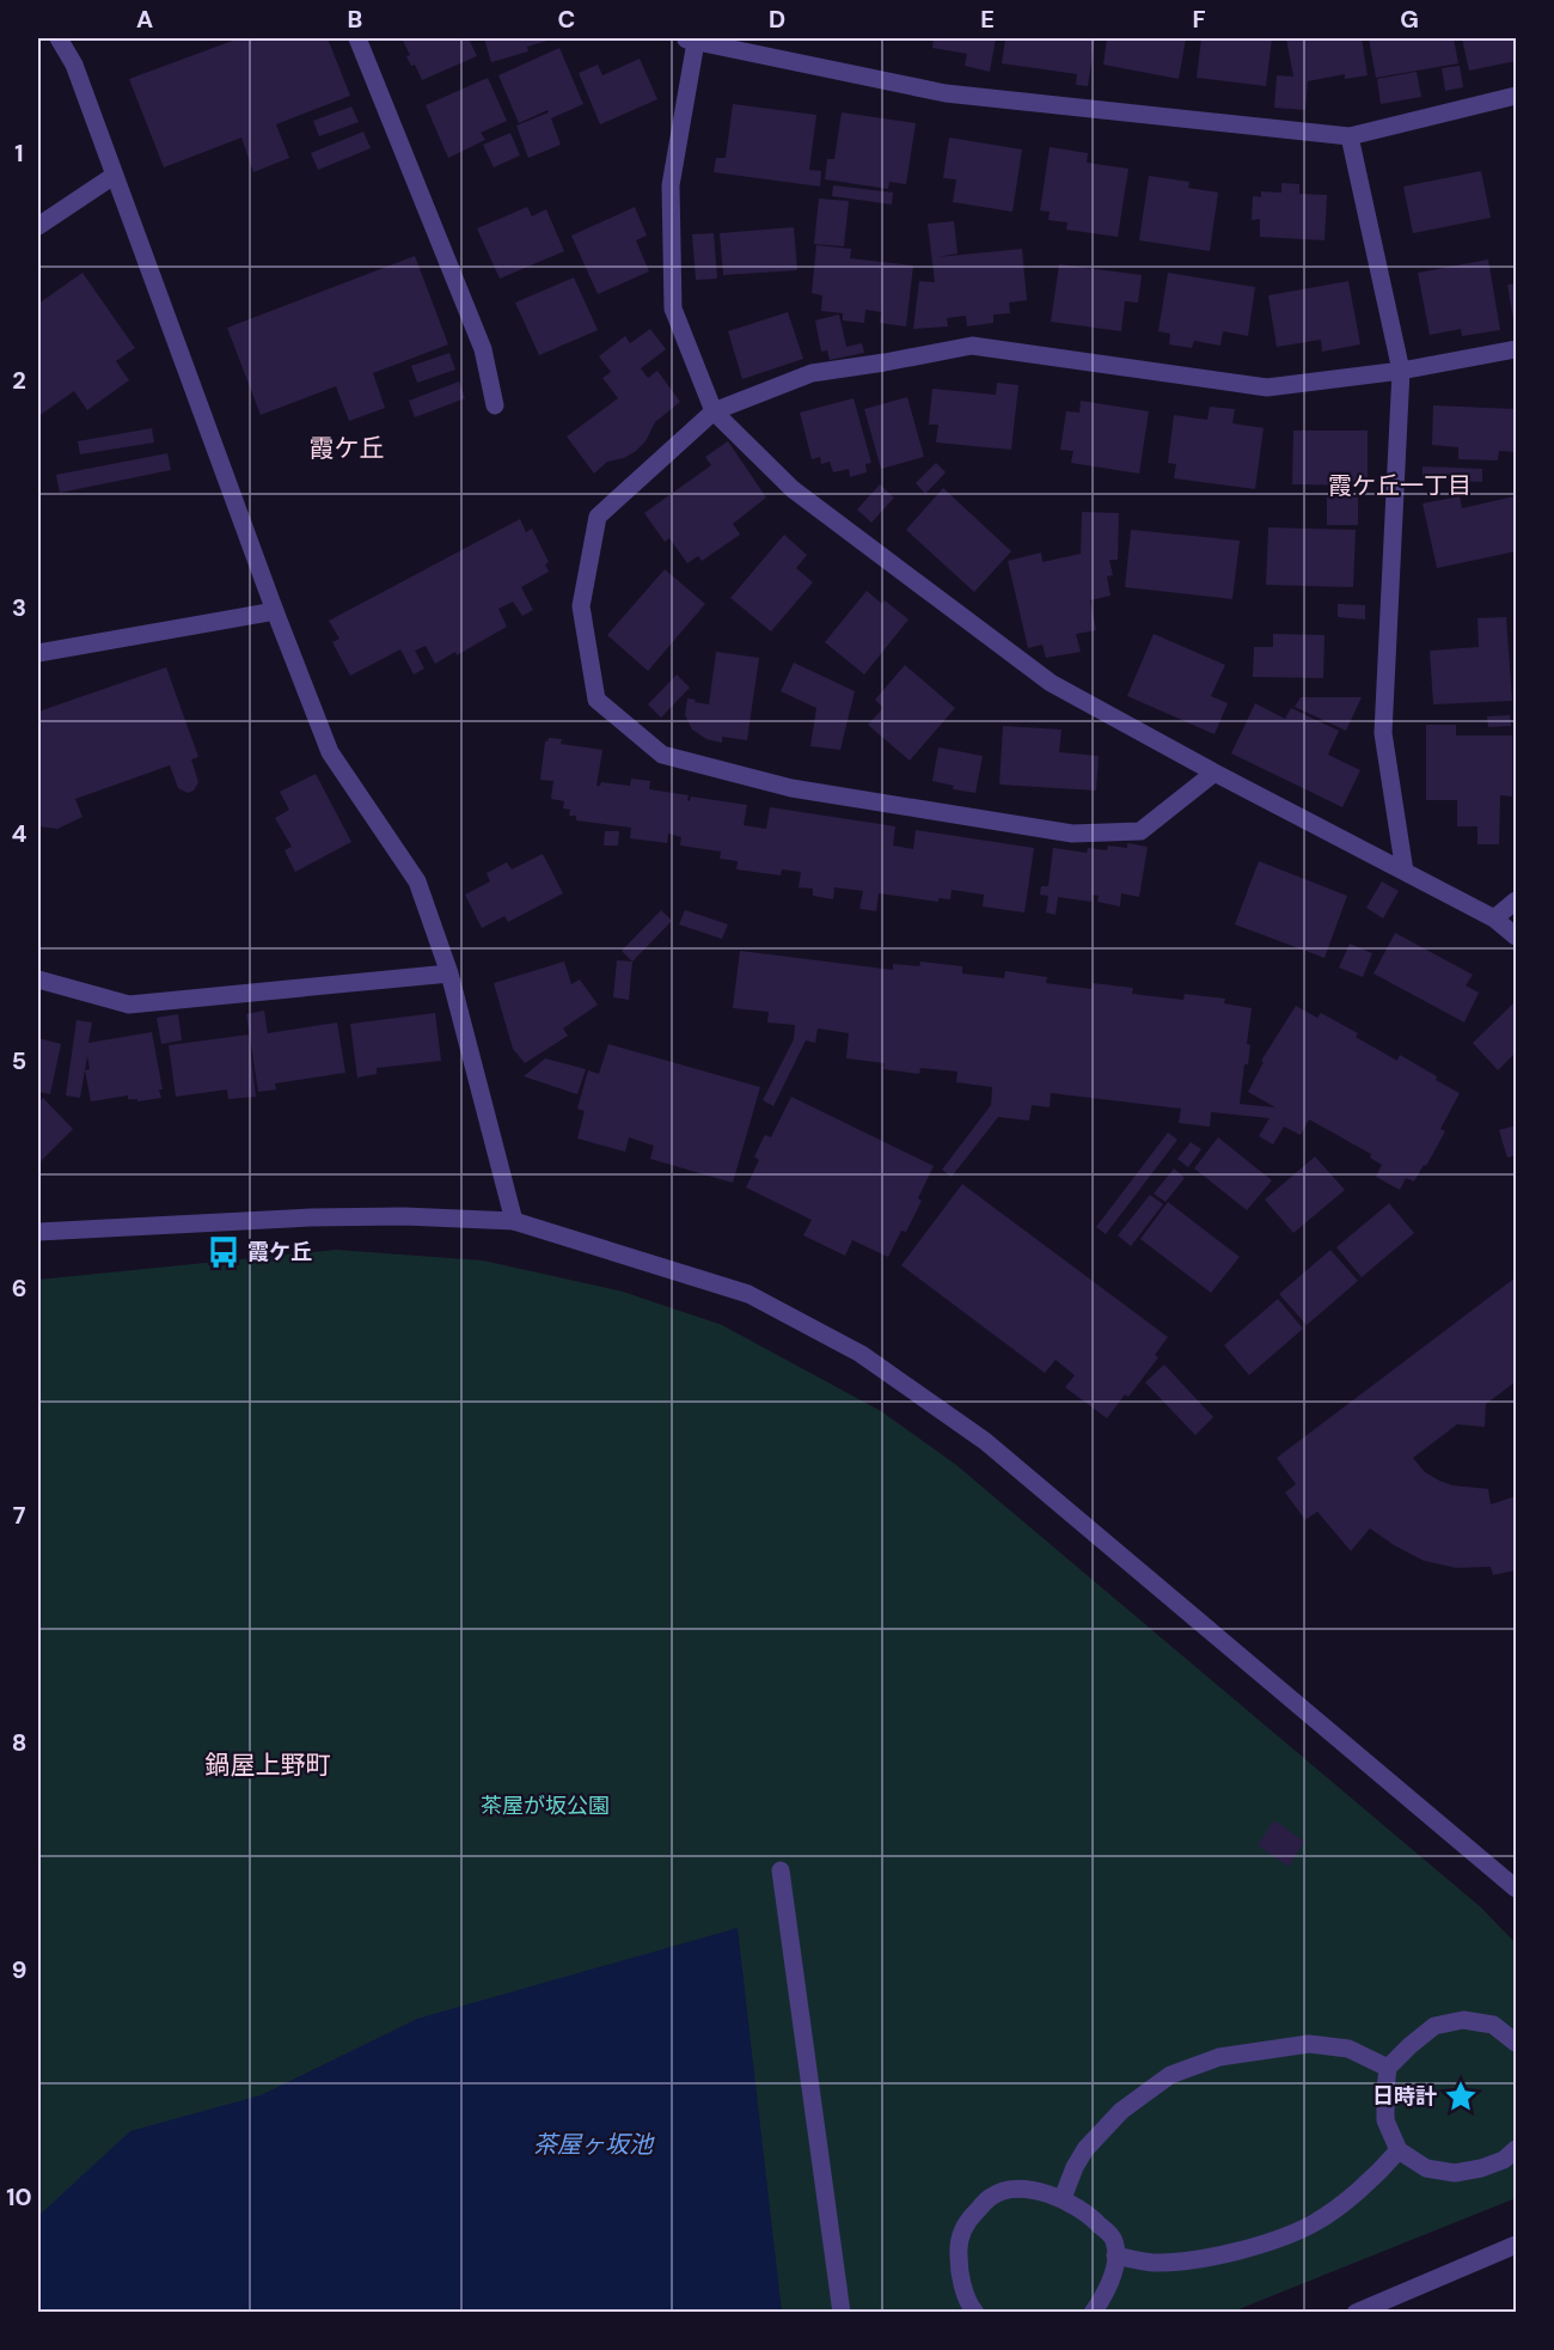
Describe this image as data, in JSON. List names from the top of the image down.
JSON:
{
  "districts": ["霞ケ丘", "霞ケ丘一丁目", "鍋屋上野町"],
  "water": ["茶屋ヶ坂池"],
  "parks": ["茶屋が坂公園"],
  "places": {
    "bus stop": ["霞ケ丘"],
    "place": ["日時計"]
  },
  "grid": {
    "columns": [
      "A",
      "B",
      "C",
      "D",
      "E",
      "F",
      "G"
    ],
    "rows": [
      "1",
      "2",
      "3",
      "4",
      "5",
      "6",
      "7",
      "8",
      "9",
      "10"
    ]
  }
}
